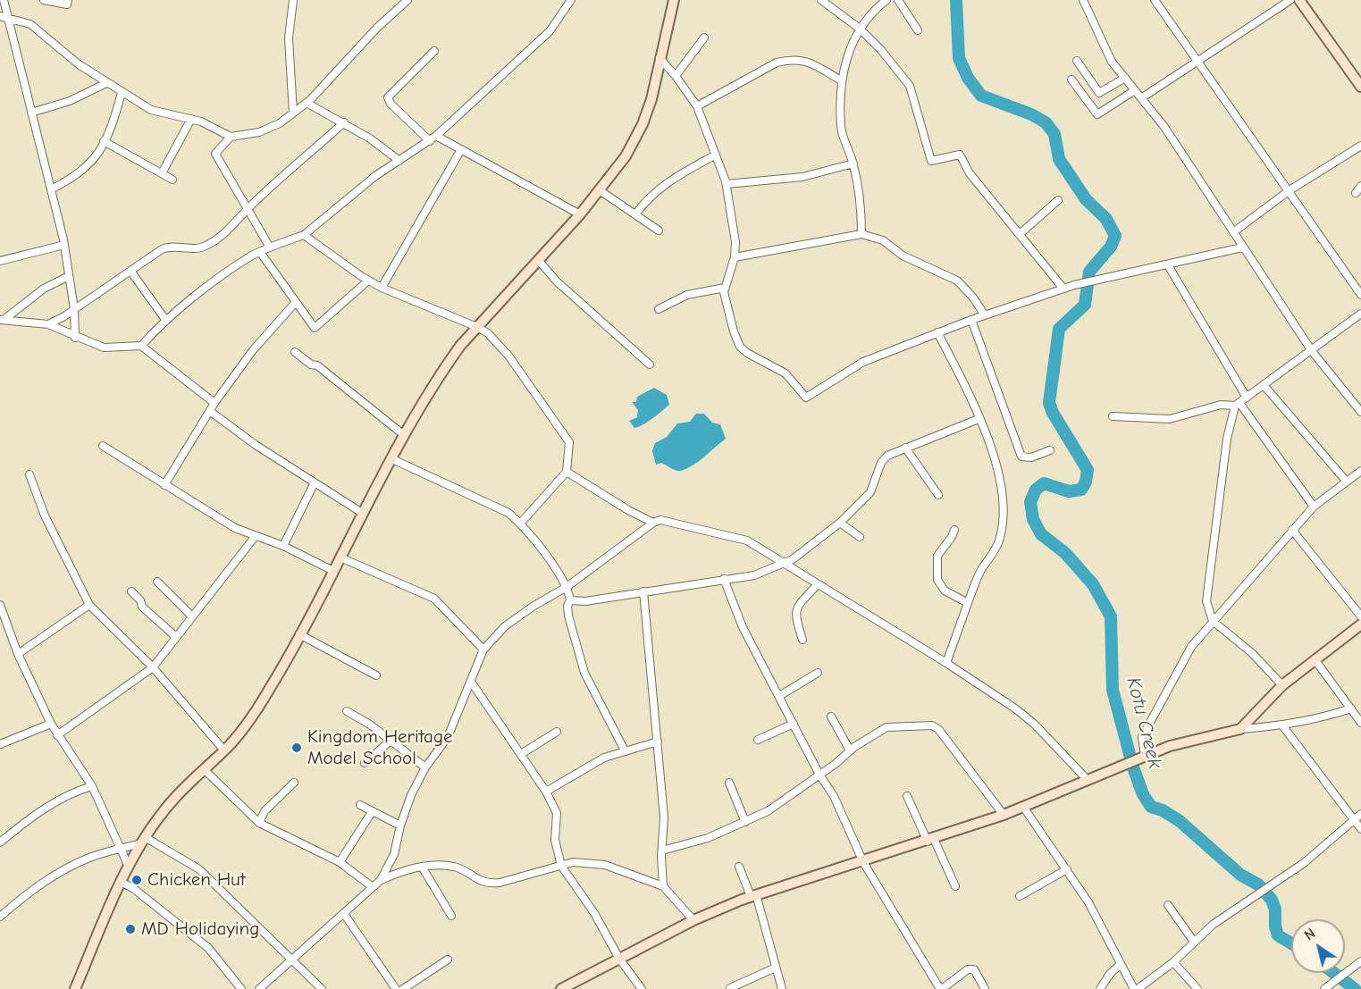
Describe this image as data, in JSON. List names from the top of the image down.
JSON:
{
  "water": ["Kotu Creek"],
  "places": ["Kingdom Heritage Model School", "Chicken Hut", "MD Holidaying"],
  "north": "top left"
}
